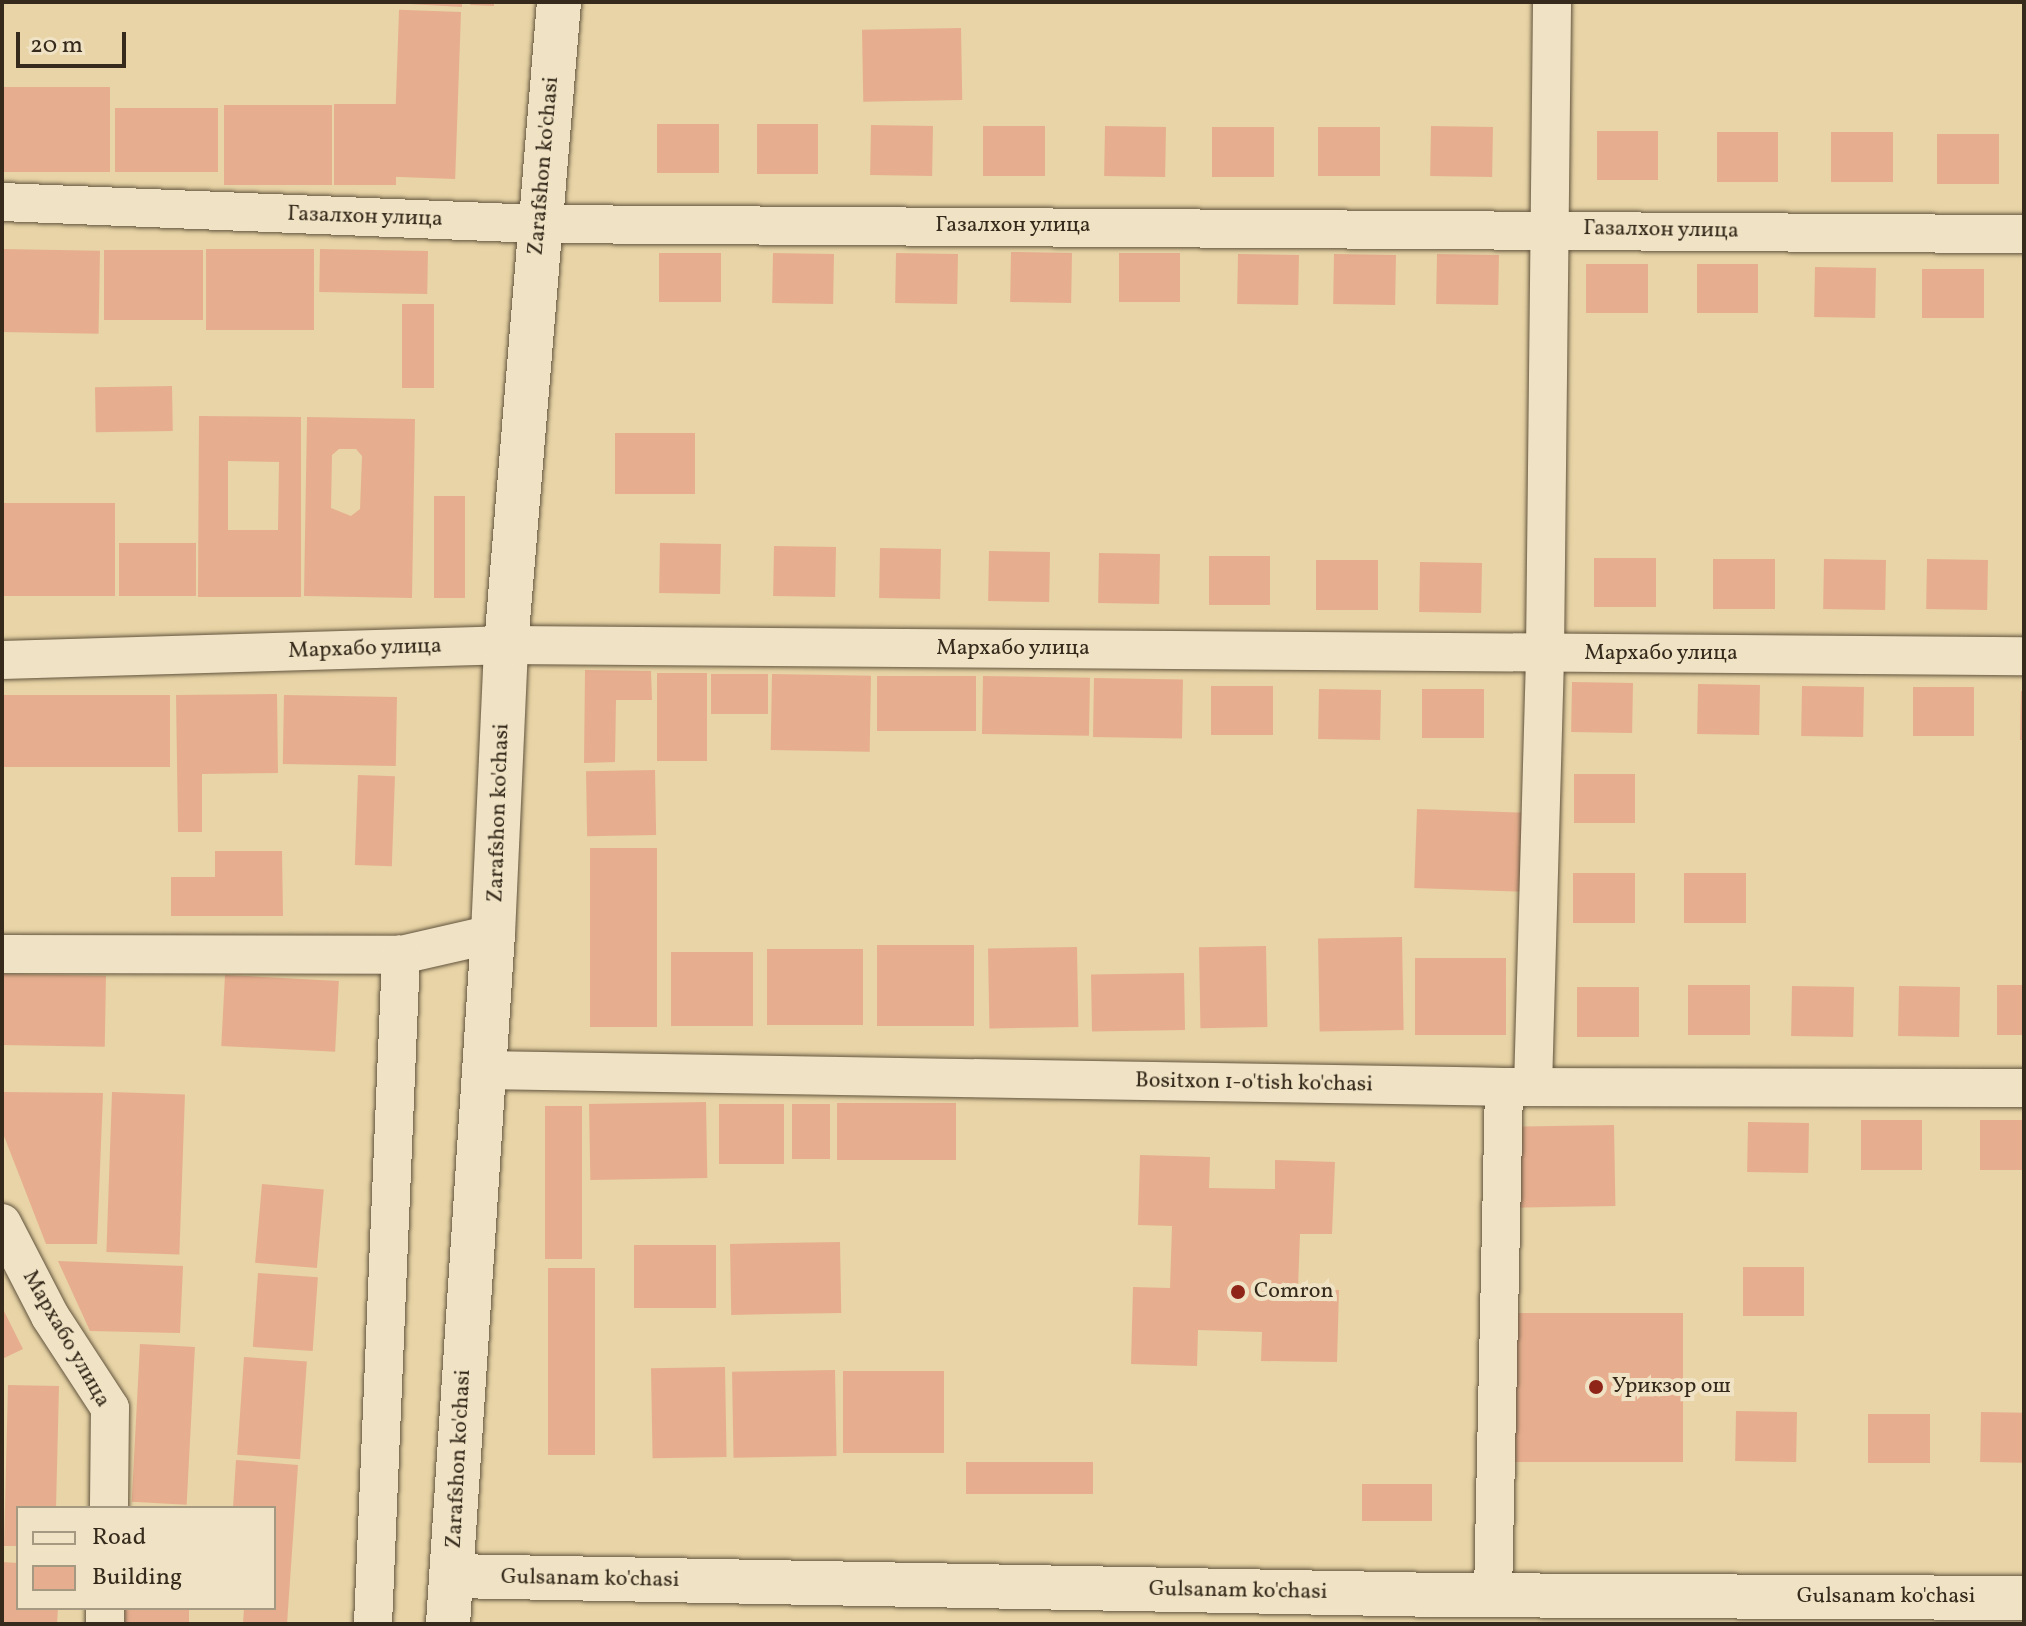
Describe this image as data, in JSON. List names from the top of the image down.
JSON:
{
  "streets": {
    "street": [
      "Zarafshon ko'chasi",
      "Газалхон улица",
      "Мархабо улица",
      "Bositxon 1-o'tish ko'chasi",
      "Gulsanam ko'chasi"
    ]
  },
  "crossings": [
    ["Zarafshon ko'chasi", "Газалхон улица"],
    ["Zarafshon ko'chasi", "Мархабо улица"],
    ["Zarafshon ko'chasi", "Bositxon 1-o'tish ko'chasi"],
    ["Zarafshon ko'chasi", "Gulsanam ko'chasi"]
  ],
  "places": ["Сomron", "Урикзор ош"],
  "legend": ["Road", "Building"],
  "scale_bar": "20 m"
}
